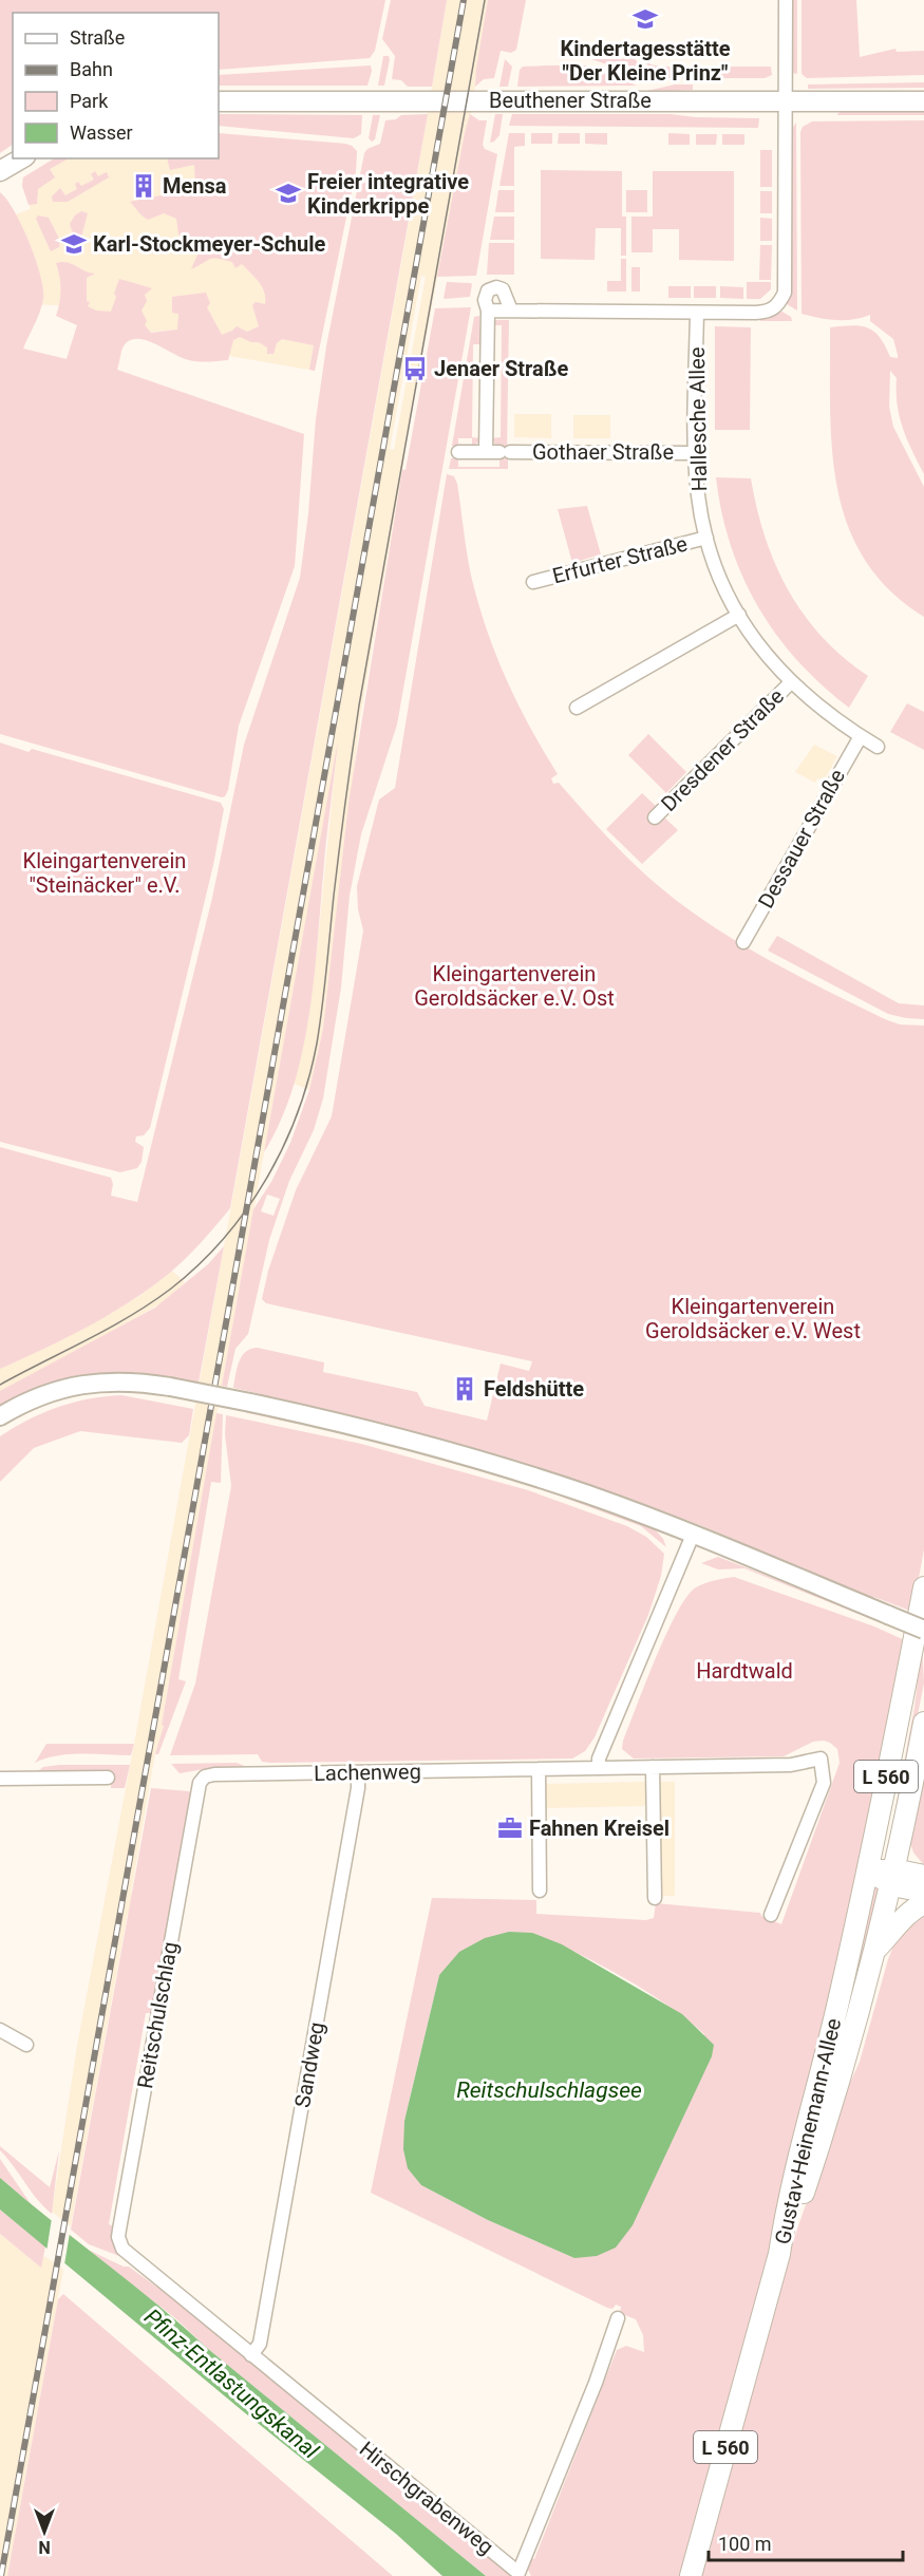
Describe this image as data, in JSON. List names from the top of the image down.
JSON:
{
  "streets": {
    "main road": ["Beuthener Straße", "L 560", "Gustav-Heinemann-Allee"],
    "street": [
      "Hallesche Allee",
      "Gothaer Straße",
      "Erfurter Straße",
      "Dresdener Straße",
      "Dessauer Straße",
      "Lachenweg",
      "Reitschulschlag",
      "Sandweg",
      "Hirschgrabenweg"
    ]
  },
  "crossings": [
    ["Hallesche Allee", "Gothaer Straße"],
    ["Hallesche Allee", "Erfurter Straße"],
    ["Hallesche Allee", "Dresdener Straße"],
    ["Hallesche Allee", "Dessauer Straße"],
    ["Lachenweg", "Reitschulschlag"],
    ["Lachenweg", "Sandweg"],
    ["L 560", "Gustav-Heinemann-Allee"],
    ["Reitschulschlag", "Hirschgrabenweg"],
    ["Sandweg", "Hirschgrabenweg"]
  ],
  "water": ["Reitschulschlagsee", "Pfinz-Entlastungskanal"],
  "parks": [
    "Kleingartenverein \"Steinäcker\" e.V.",
    "Kleingartenverein Geroldsäcker e.V. Ost",
    "Kleingartenverein Geroldsäcker e.V. West",
    "Hardtwald"
  ],
  "places": {
    "school or university": ["Kindertagesstätte \"Der Kleine Prinz\"", "Freier integrative Kinderkrippe", "Karl-Stockmeyer-Schule"],
    "building": ["Mensa", "Feldshütte"],
    "bus stop": ["Jenaer Straße"],
    "office": ["Fahnen Kreisel"]
  },
  "legend": [
    "Straße",
    "Bahn",
    "Park",
    "Wasser"
  ],
  "scale_bar": "100 m",
  "north": "bottom"
}
